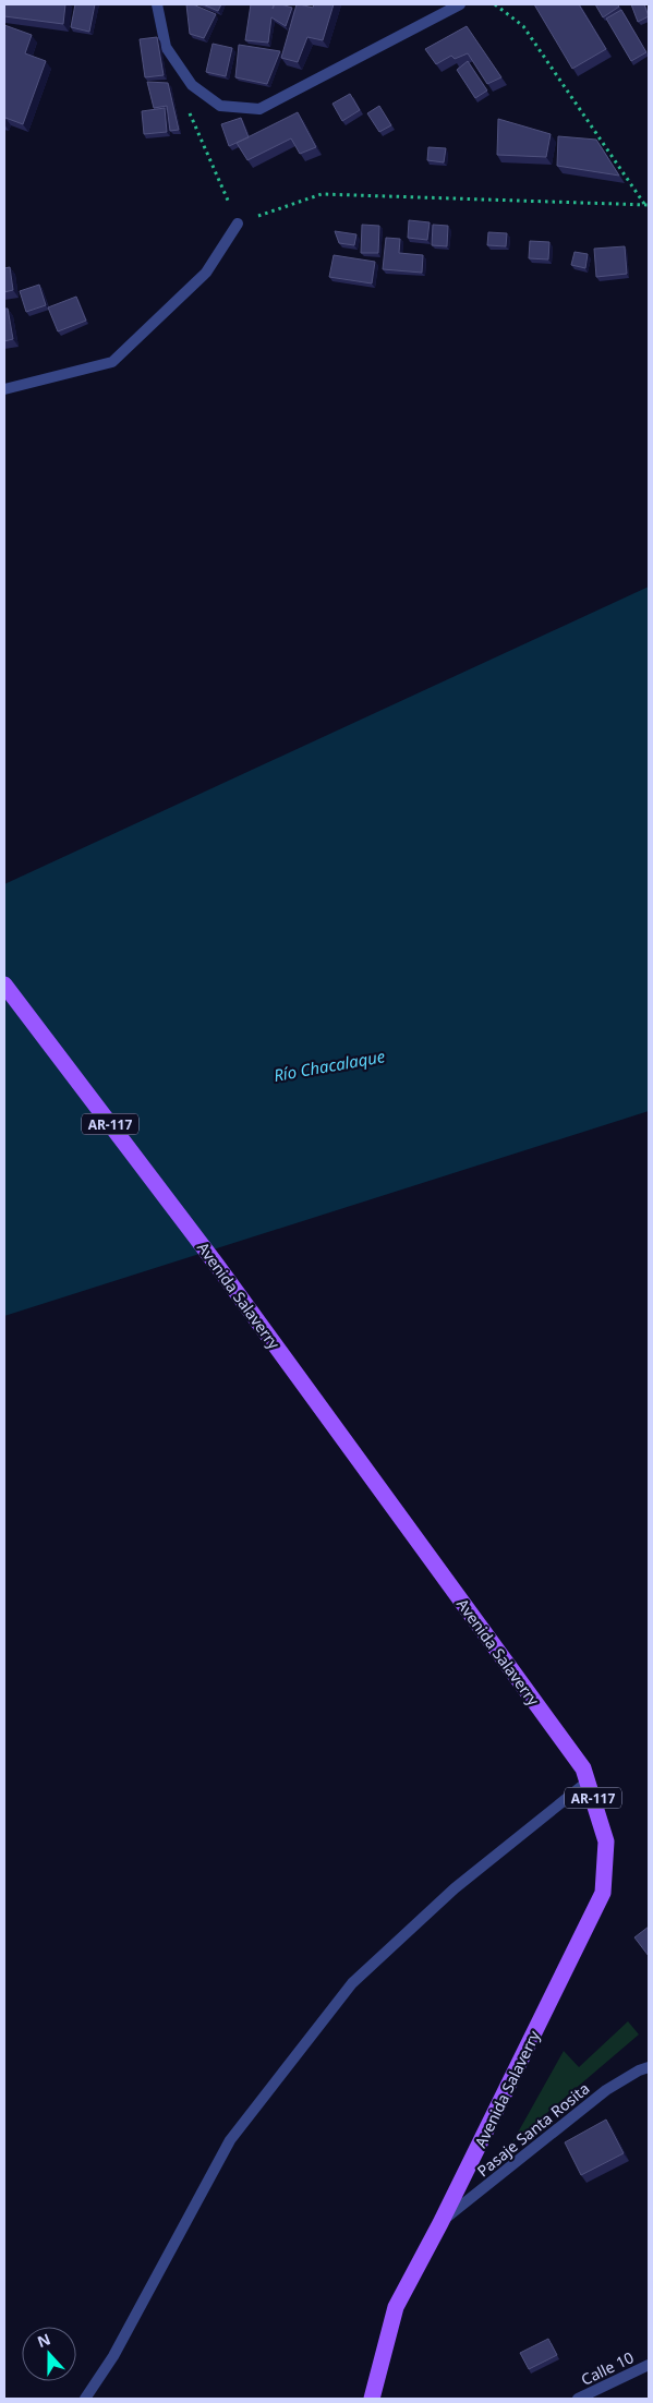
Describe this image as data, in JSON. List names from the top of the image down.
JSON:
{
  "streets": {
    "main road": ["AR-117", "Avenida Salaverry"],
    "street": ["Pasaje Santa Rosita", "Calle 10"]
  },
  "crossings": [
    ["Avenida Salaverry", "Pasaje Santa Rosita"]
  ],
  "water": ["Río Chacalaque"],
  "north": "top"
}
